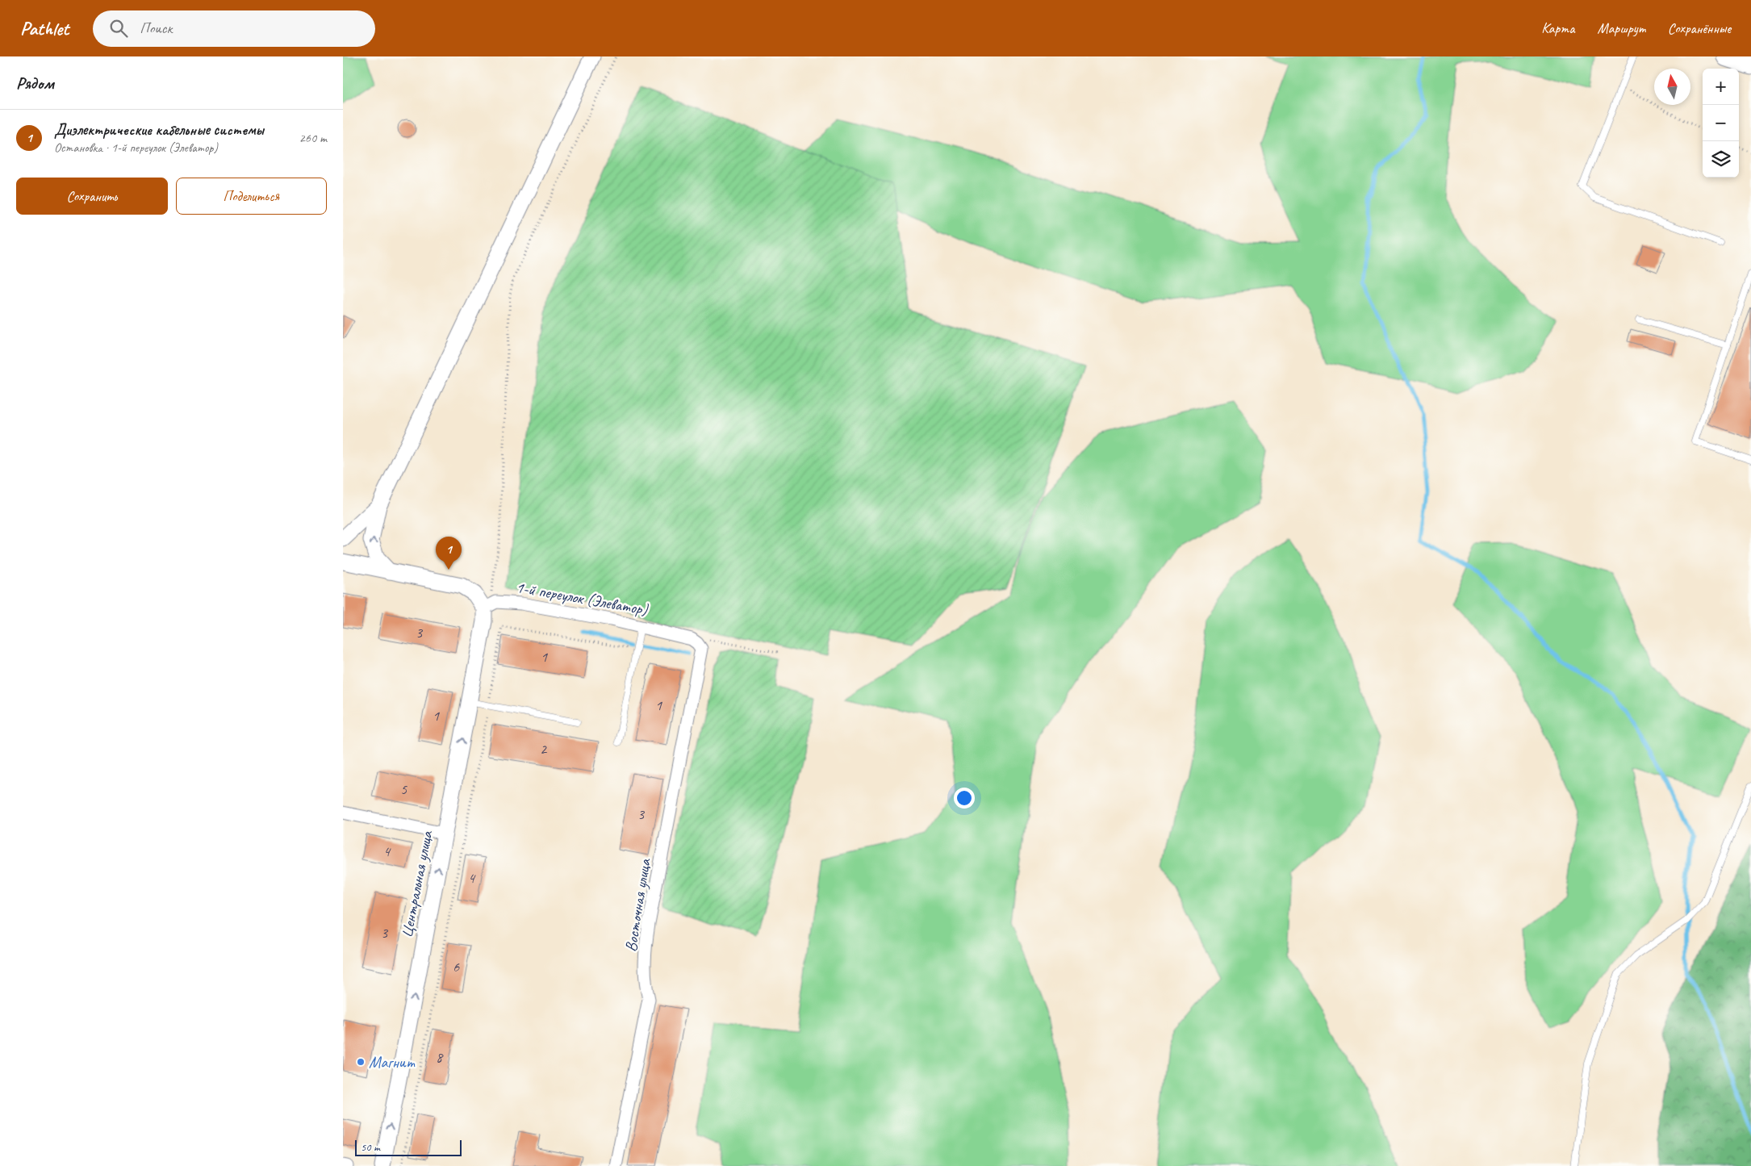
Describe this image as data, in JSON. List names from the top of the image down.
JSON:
{
  "streets": {
    "street": ["1-й переулок (Элеватор)", "Центральная улица", "Восточная улица"]
  },
  "crossings": [
    ["1-й переулок (Элеватор)", "Центральная улица"],
    ["1-й переулок (Элеватор)", "Восточная улица"]
  ],
  "one_way": ["Центральная улица"],
  "places": ["Магнит"],
  "house_numbers": [
    "3",
    "1",
    "1",
    "1",
    "2",
    "5",
    "3",
    "4",
    "4",
    "3",
    "6",
    "8"
  ],
  "scale_bar": "50 m",
  "north": "top",
  "page": {
    "header": "Pathlet",
    "search": "Поиск",
    "nav": ["Карта", "Маршрут", "Сохранённые"],
    "heading": "Рядом",
    "map_buttons": ["+", "−"],
    "list": [
      {
        "mark": "1",
        "name": "Диэлектрические кабельные системы",
        "note": "Остановка · 1-й переулок (Элеватор)",
        "value": "260 m"
      }
    ],
    "buttons": ["Сохранить", "Поделиться"],
    "pins": "1",
    "scale": "50 m"
  }
}
